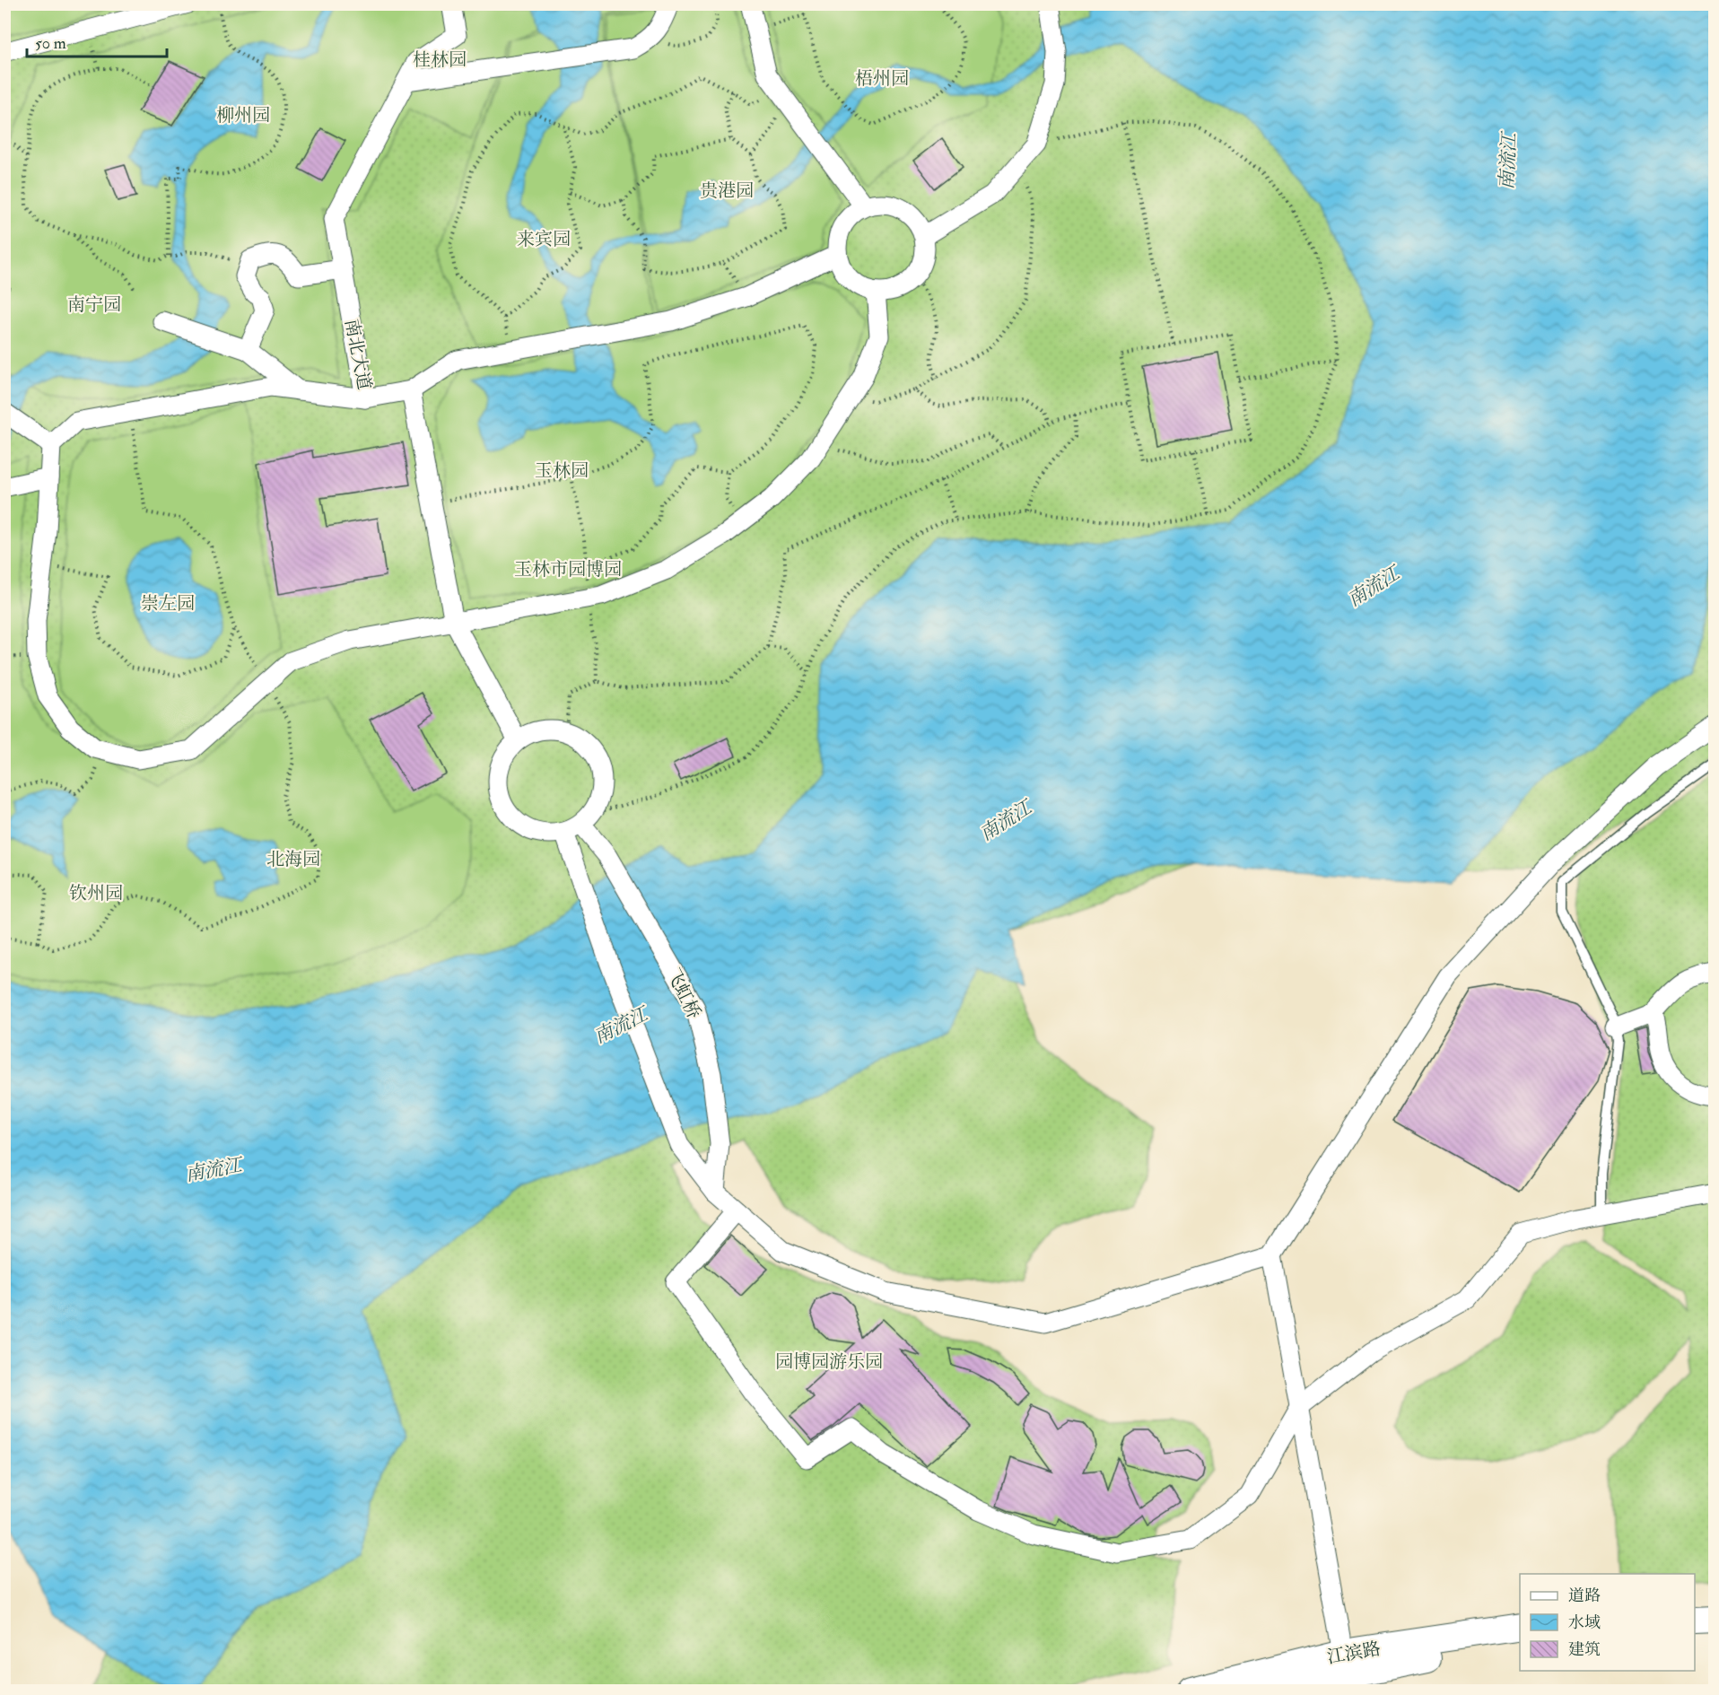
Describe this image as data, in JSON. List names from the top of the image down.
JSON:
{
  "streets": {
    "main road": ["江滨路"],
    "street": ["南北大道", "飞虹桥"]
  },
  "water": ["南流江"],
  "parks": [
    "桂林园",
    "梧州园",
    "柳州园",
    "贵港园",
    "来宾园",
    "南宁园",
    "玉林园",
    "玉林市园博园",
    "崇左园",
    "北海园",
    "钦州园",
    "园博园游乐园"
  ],
  "legend": ["道路", "水域", "建筑"],
  "scale_bar": "50 m"
}
